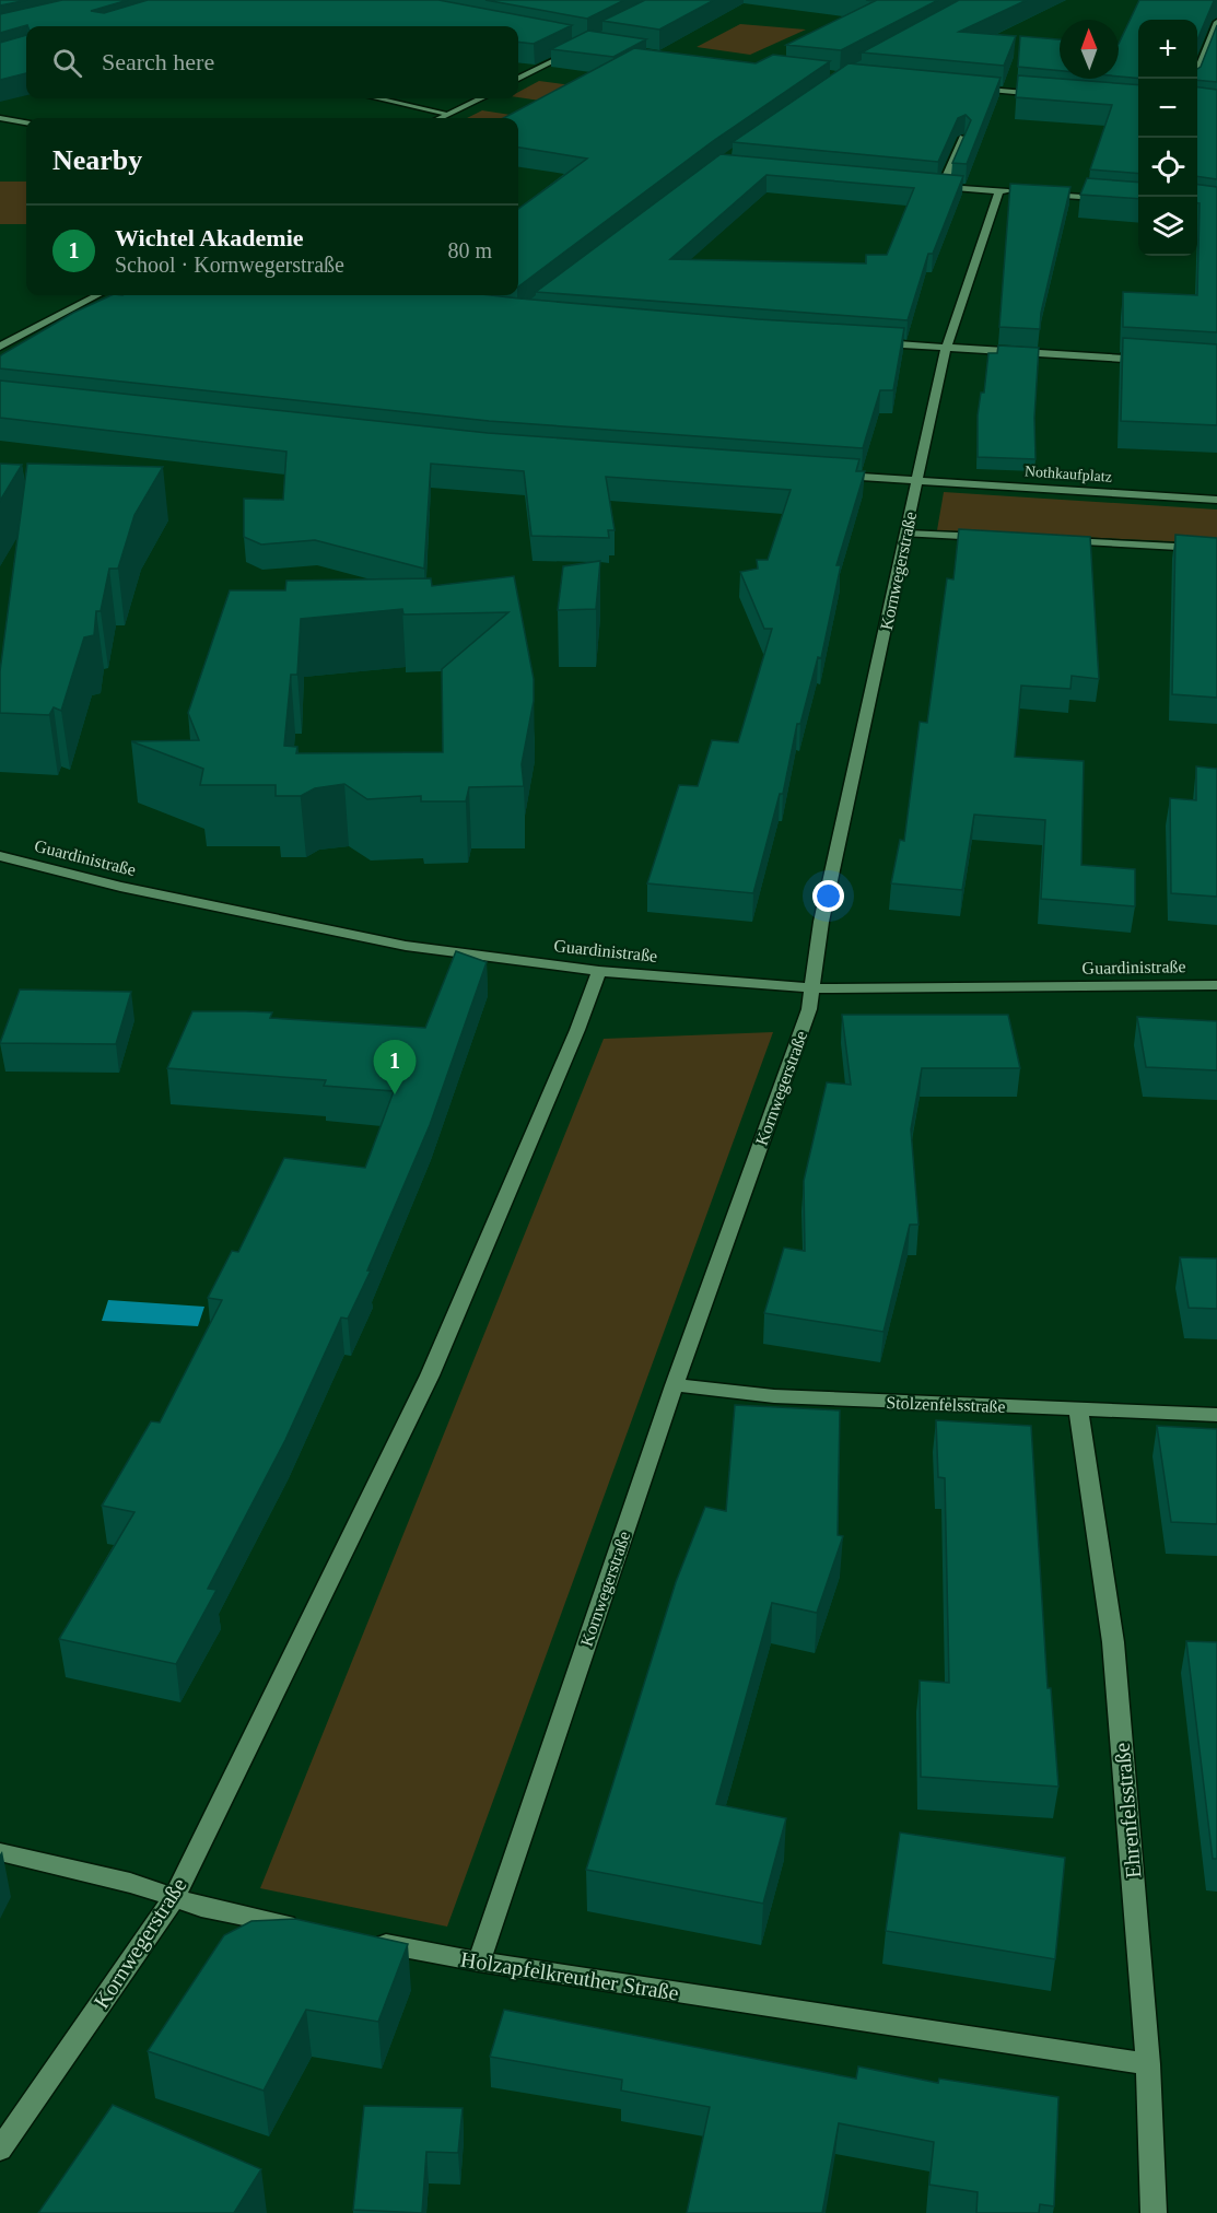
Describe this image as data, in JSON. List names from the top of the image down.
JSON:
{
  "streets": {
    "street": [
      "Nothkaufplatz",
      "Kornwegerstraße",
      "Guardinistraße",
      "Stolzenfelsstraße",
      "Ehrenfelsstraße",
      "Holzapfelkreuther Straße"
    ]
  },
  "crossings": [
    ["Nothkaufplatz", "Kornwegerstraße"],
    ["Kornwegerstraße", "Guardinistraße"],
    ["Kornwegerstraße", "Stolzenfelsstraße"],
    ["Kornwegerstraße", "Holzapfelkreuther Straße"],
    ["Stolzenfelsstraße", "Ehrenfelsstraße"],
    ["Ehrenfelsstraße", "Holzapfelkreuther Straße"]
  ],
  "north": "top",
  "page": {
    "map_buttons": ["+", "−"],
    "search": "Search here",
    "heading": "Nearby",
    "list": [
      {
        "mark": "1",
        "name": "Wichtel Akademie",
        "note": "School · Kornwegerstraße",
        "value": "80 m"
      }
    ],
    "pins": "1"
  }
}
